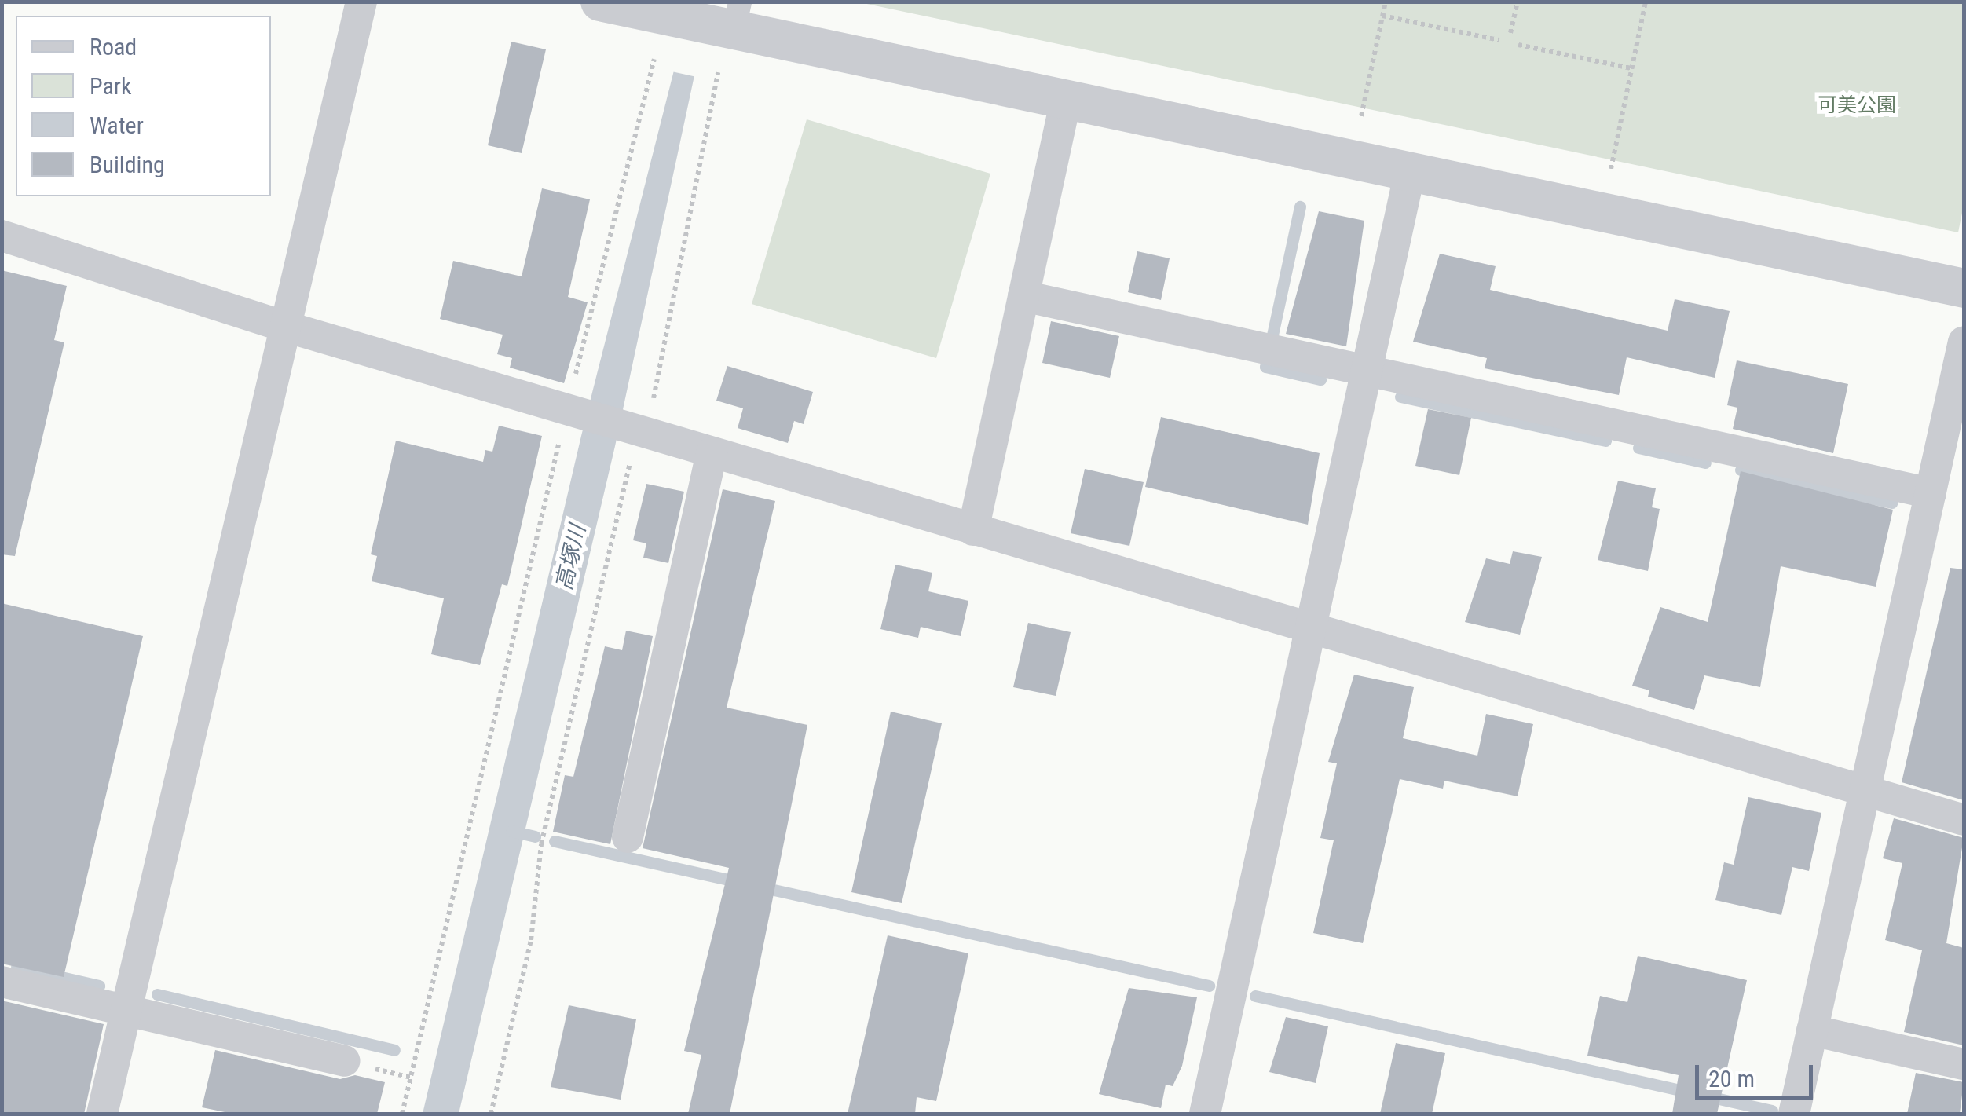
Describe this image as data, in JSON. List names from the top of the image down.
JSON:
{
  "water": ["高塚川"],
  "parks": ["可美公園"],
  "legend": [
    "Road",
    "Park",
    "Water",
    "Building"
  ],
  "scale_bar": "20 m"
}
